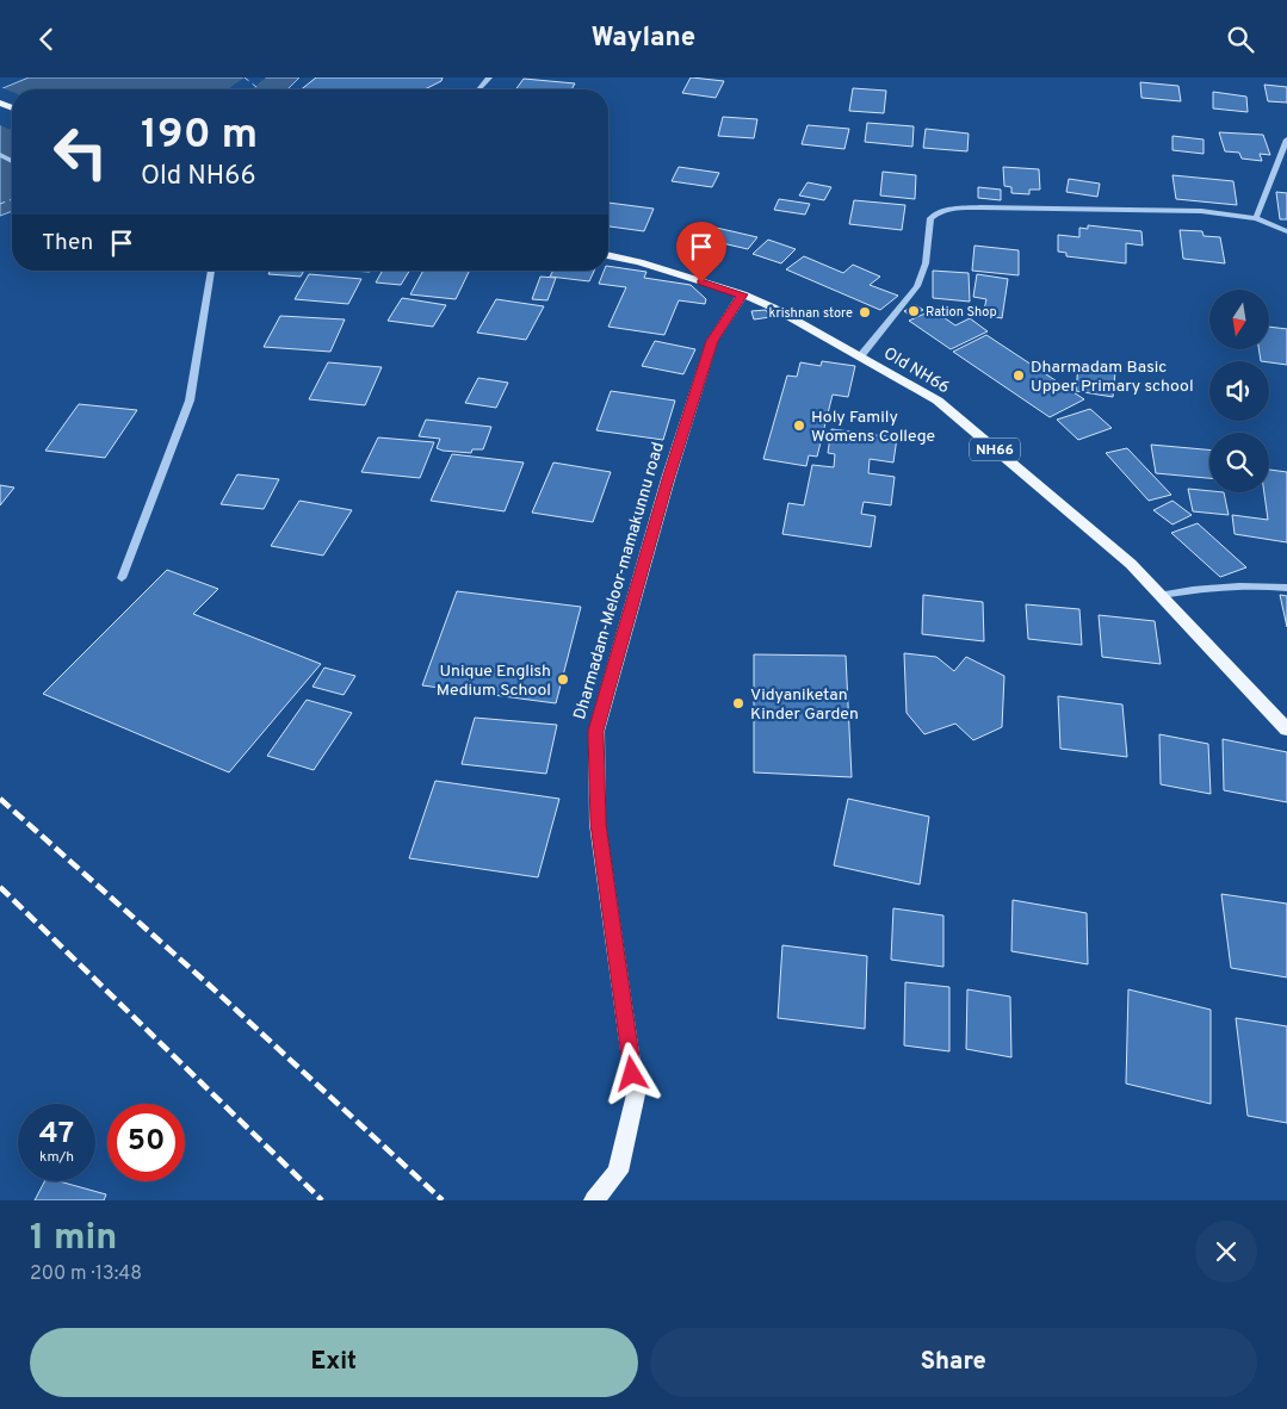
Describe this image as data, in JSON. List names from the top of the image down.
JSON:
{
  "streets": {
    "main road": ["Old NH66", "NH66", "Dharmadam-Meloor-mamakunnu road"]
  },
  "crossings": [
    ["Old NH66", "Dharmadam-Meloor-mamakunnu road"]
  ],
  "places": [
    "Ration Shop",
    "krishnan store",
    "Dharmadam Basic Upper Primary school",
    "Holy Family Womens College",
    "Unique English Medium School",
    "Vidyaniketan Kinder Garden"
  ],
  "north": "bottom",
  "page": {
    "header": "Waylane",
    "turn": ["190 m", "Old NH66"],
    "then": "Then",
    "speed": "47 km/h",
    "limit": "50",
    "heading": ["1 min", "200 m · 13:48"],
    "buttons": ["Exit", "Share"]
  }
}
